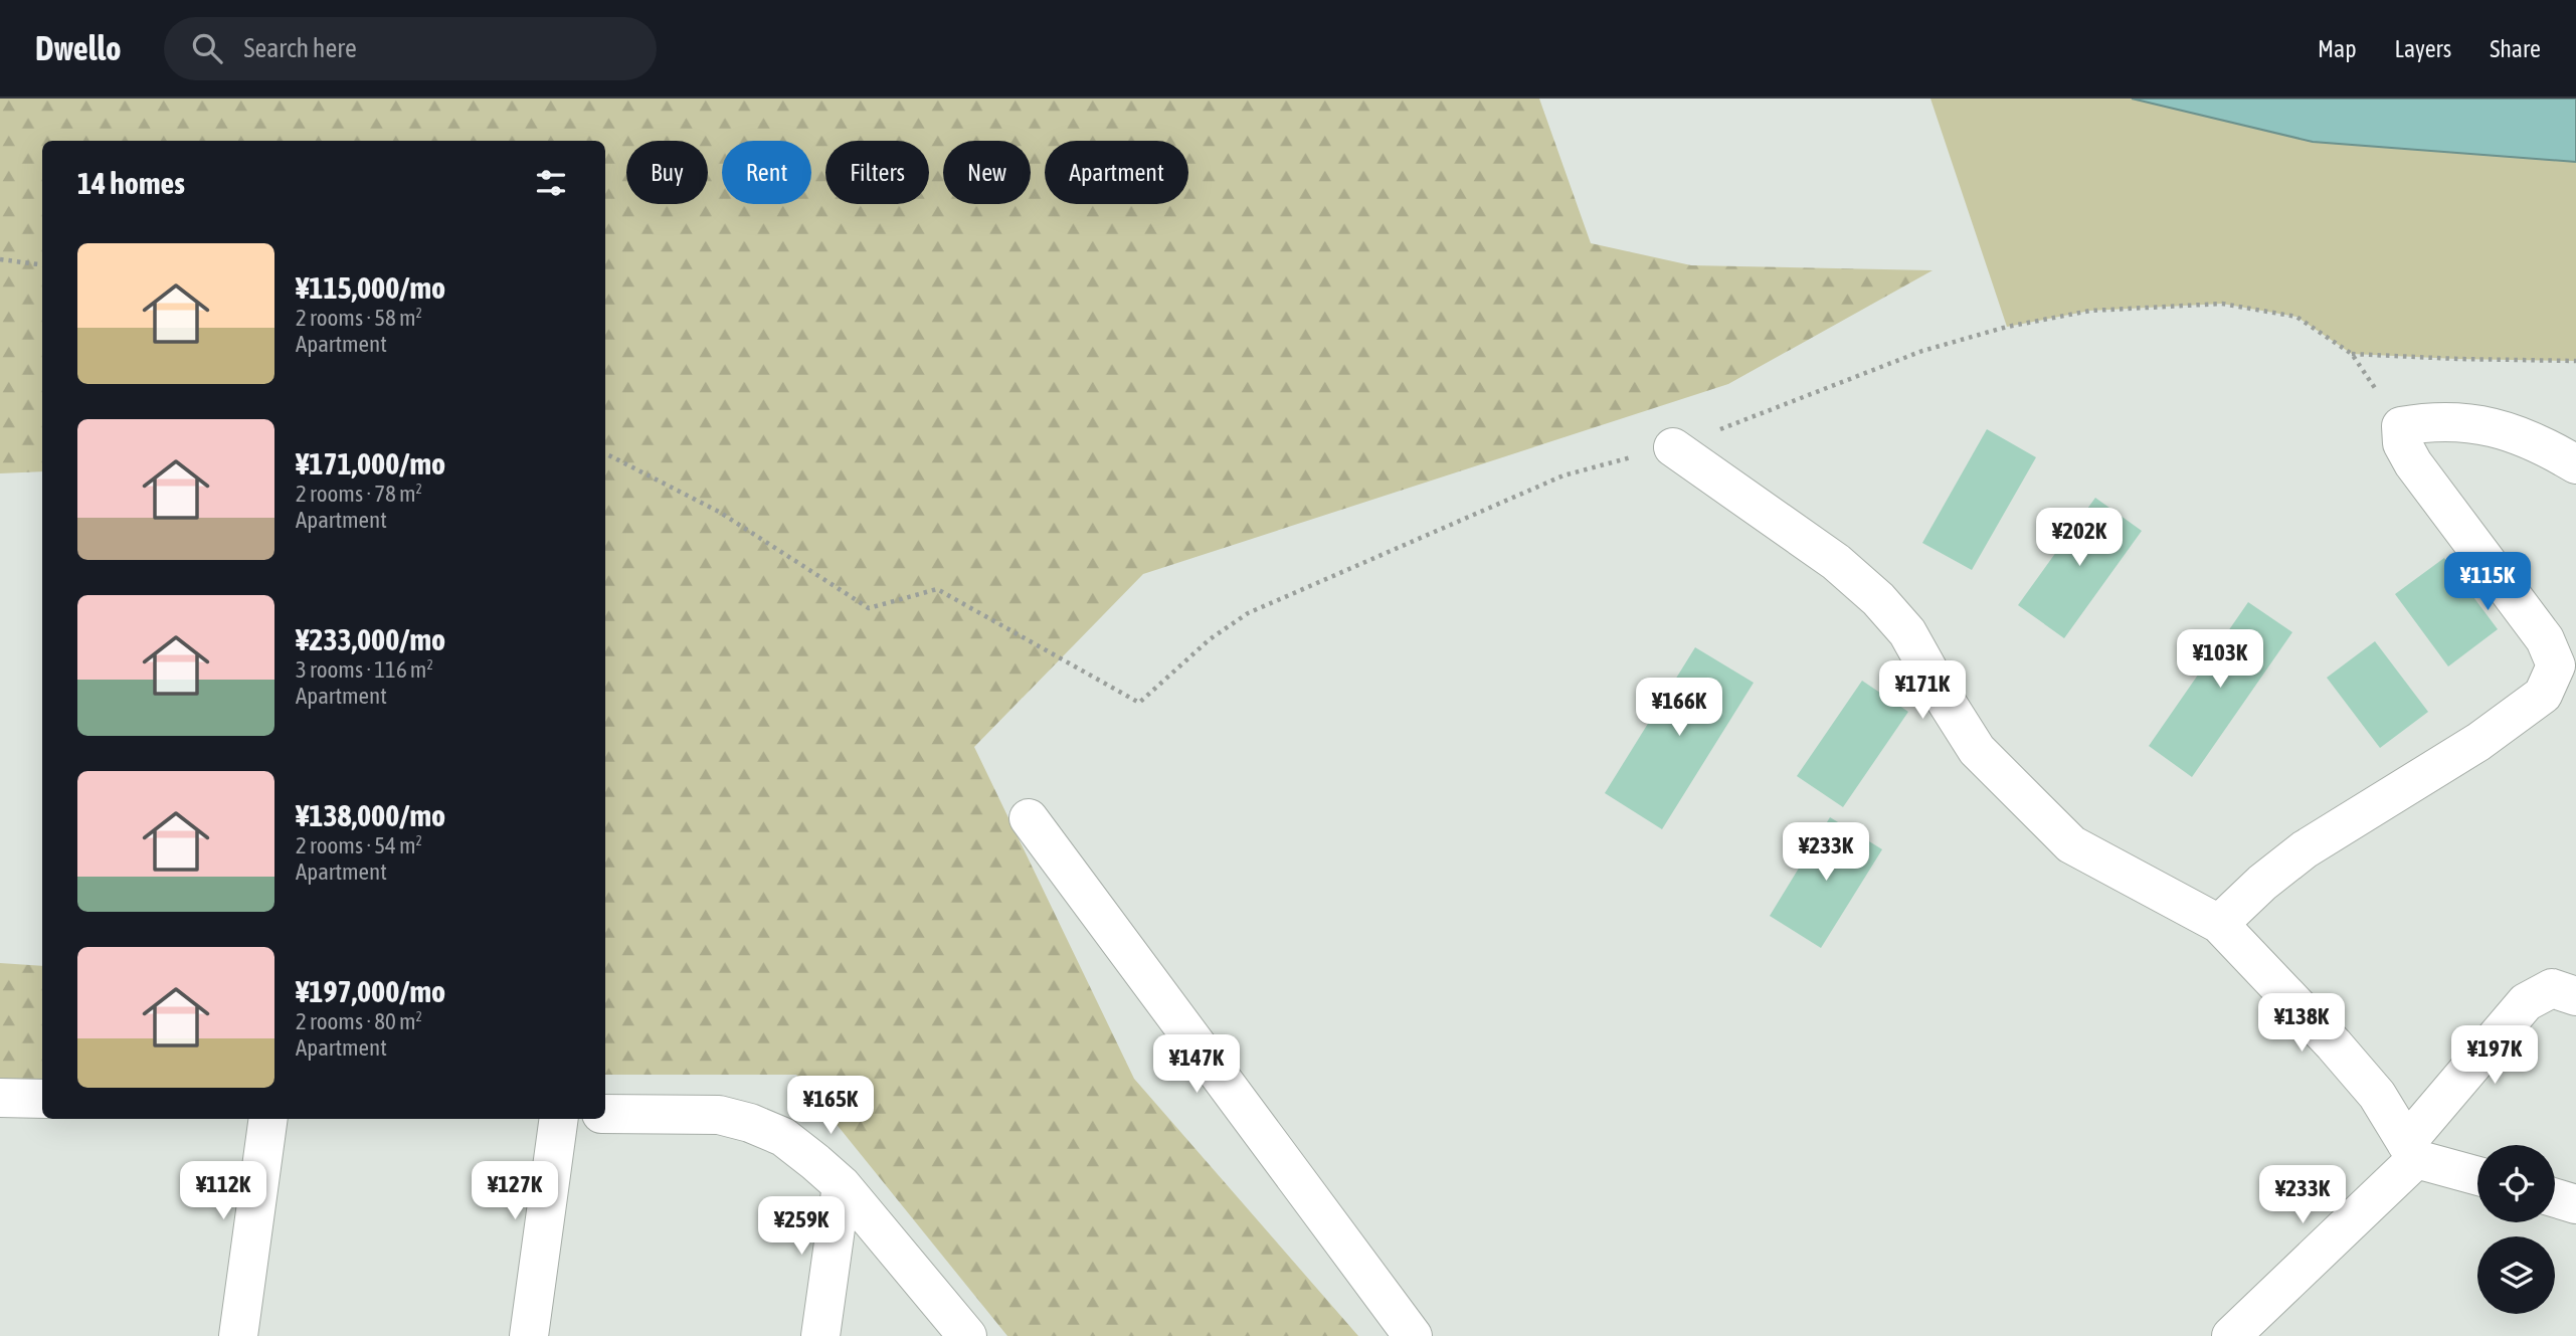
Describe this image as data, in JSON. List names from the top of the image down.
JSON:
{
  "page": {
    "header": "Dwello",
    "search": "Search here",
    "nav": ["Map", "Layers", "Share"],
    "chip": [
      "Buy",
      "Rent",
      "Filters",
      "New",
      "Apartment"
    ],
    "heading": "14 homes",
    "list": [
      {
        "name": "¥115,000/mo",
        "note": "2 rooms · 58 m² · Apartment"
      },
      {
        "name": "¥171,000/mo",
        "note": "2 rooms · 78 m² · Apartment"
      },
      {
        "name": "¥233,000/mo",
        "note": "3 rooms · 116 m² · Apartment"
      },
      {
        "name": "¥138,000/mo",
        "note": "2 rooms · 54 m² · Apartment"
      },
      {
        "name": "¥197,000/mo",
        "note": "2 rooms · 80 m² · Apartment"
      }
    ],
    "price": [
      "¥202K",
      "¥115K",
      "¥103K",
      "¥171K",
      "¥166K",
      "¥233K",
      "¥138K",
      "¥197K",
      "¥147K",
      "¥165K",
      "¥112K",
      "¥127K",
      "¥233K",
      "¥259K"
    ]
  }
}
